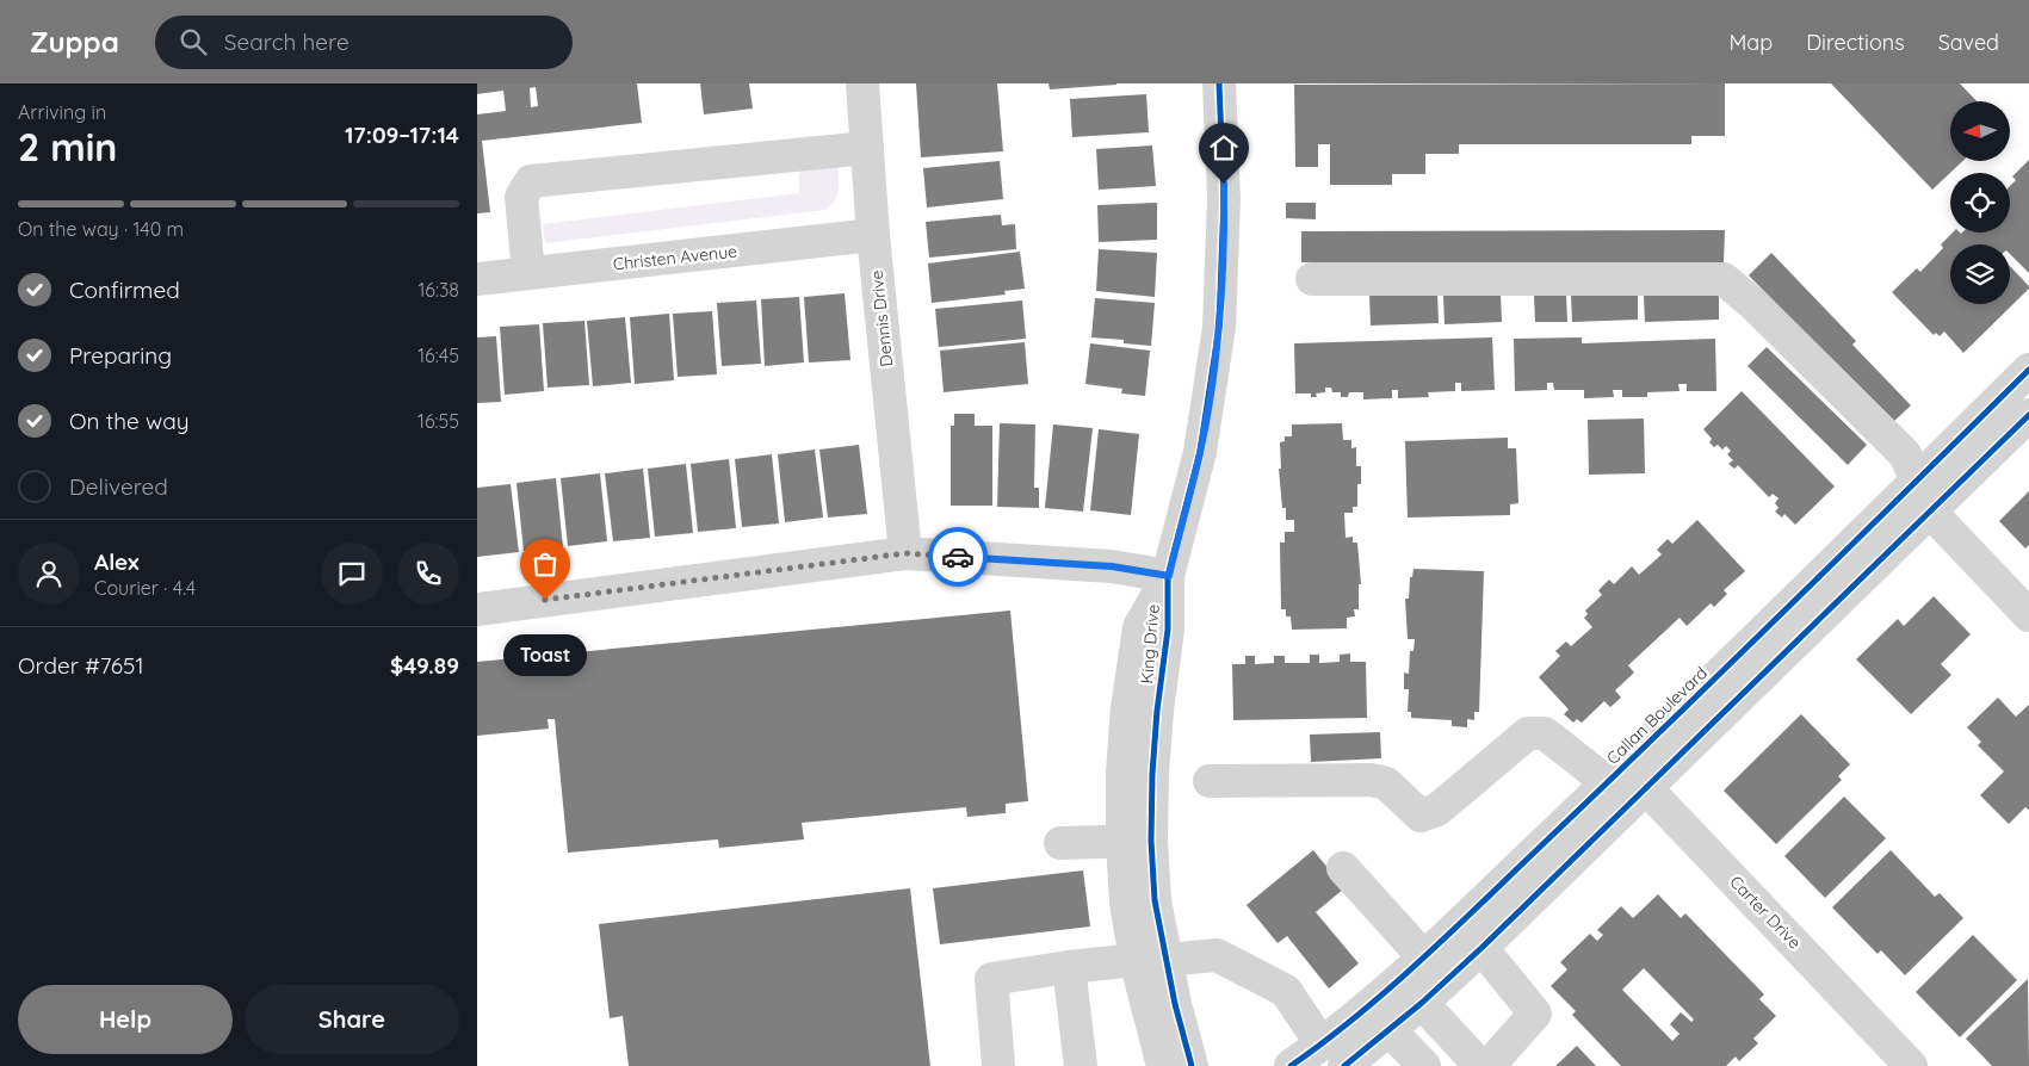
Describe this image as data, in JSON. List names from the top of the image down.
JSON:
{
  "streets": {
    "street": [
      "Christen Avenue",
      "Dennis Drive",
      "King Drive",
      "Callan Boulevard",
      "Carter Drive"
    ]
  },
  "crossings": [
    ["Christen Avenue", "Dennis Drive"],
    ["Callan Boulevard", "Carter Drive"]
  ],
  "places": ["Toast"],
  "north": "left",
  "page": {
    "header": "Zuppa",
    "search": "Search here",
    "nav": ["Map", "Directions", "Saved"],
    "heading": ["2 min", "Arriving in", "17:09–17:14"],
    "panel": [
      "Alex",
      "Courier · 4.4",
      "Order #7651",
      "$49.89"
    ],
    "bar": "On the way · 140 m",
    "list": [
      ["Confirmed", "16:38"],
      ["Preparing", "16:45"],
      ["On the way", "16:55"],
      "Delivered"
    ],
    "bubble": "Toast",
    "buttons": ["Help", "Share"]
  }
}
